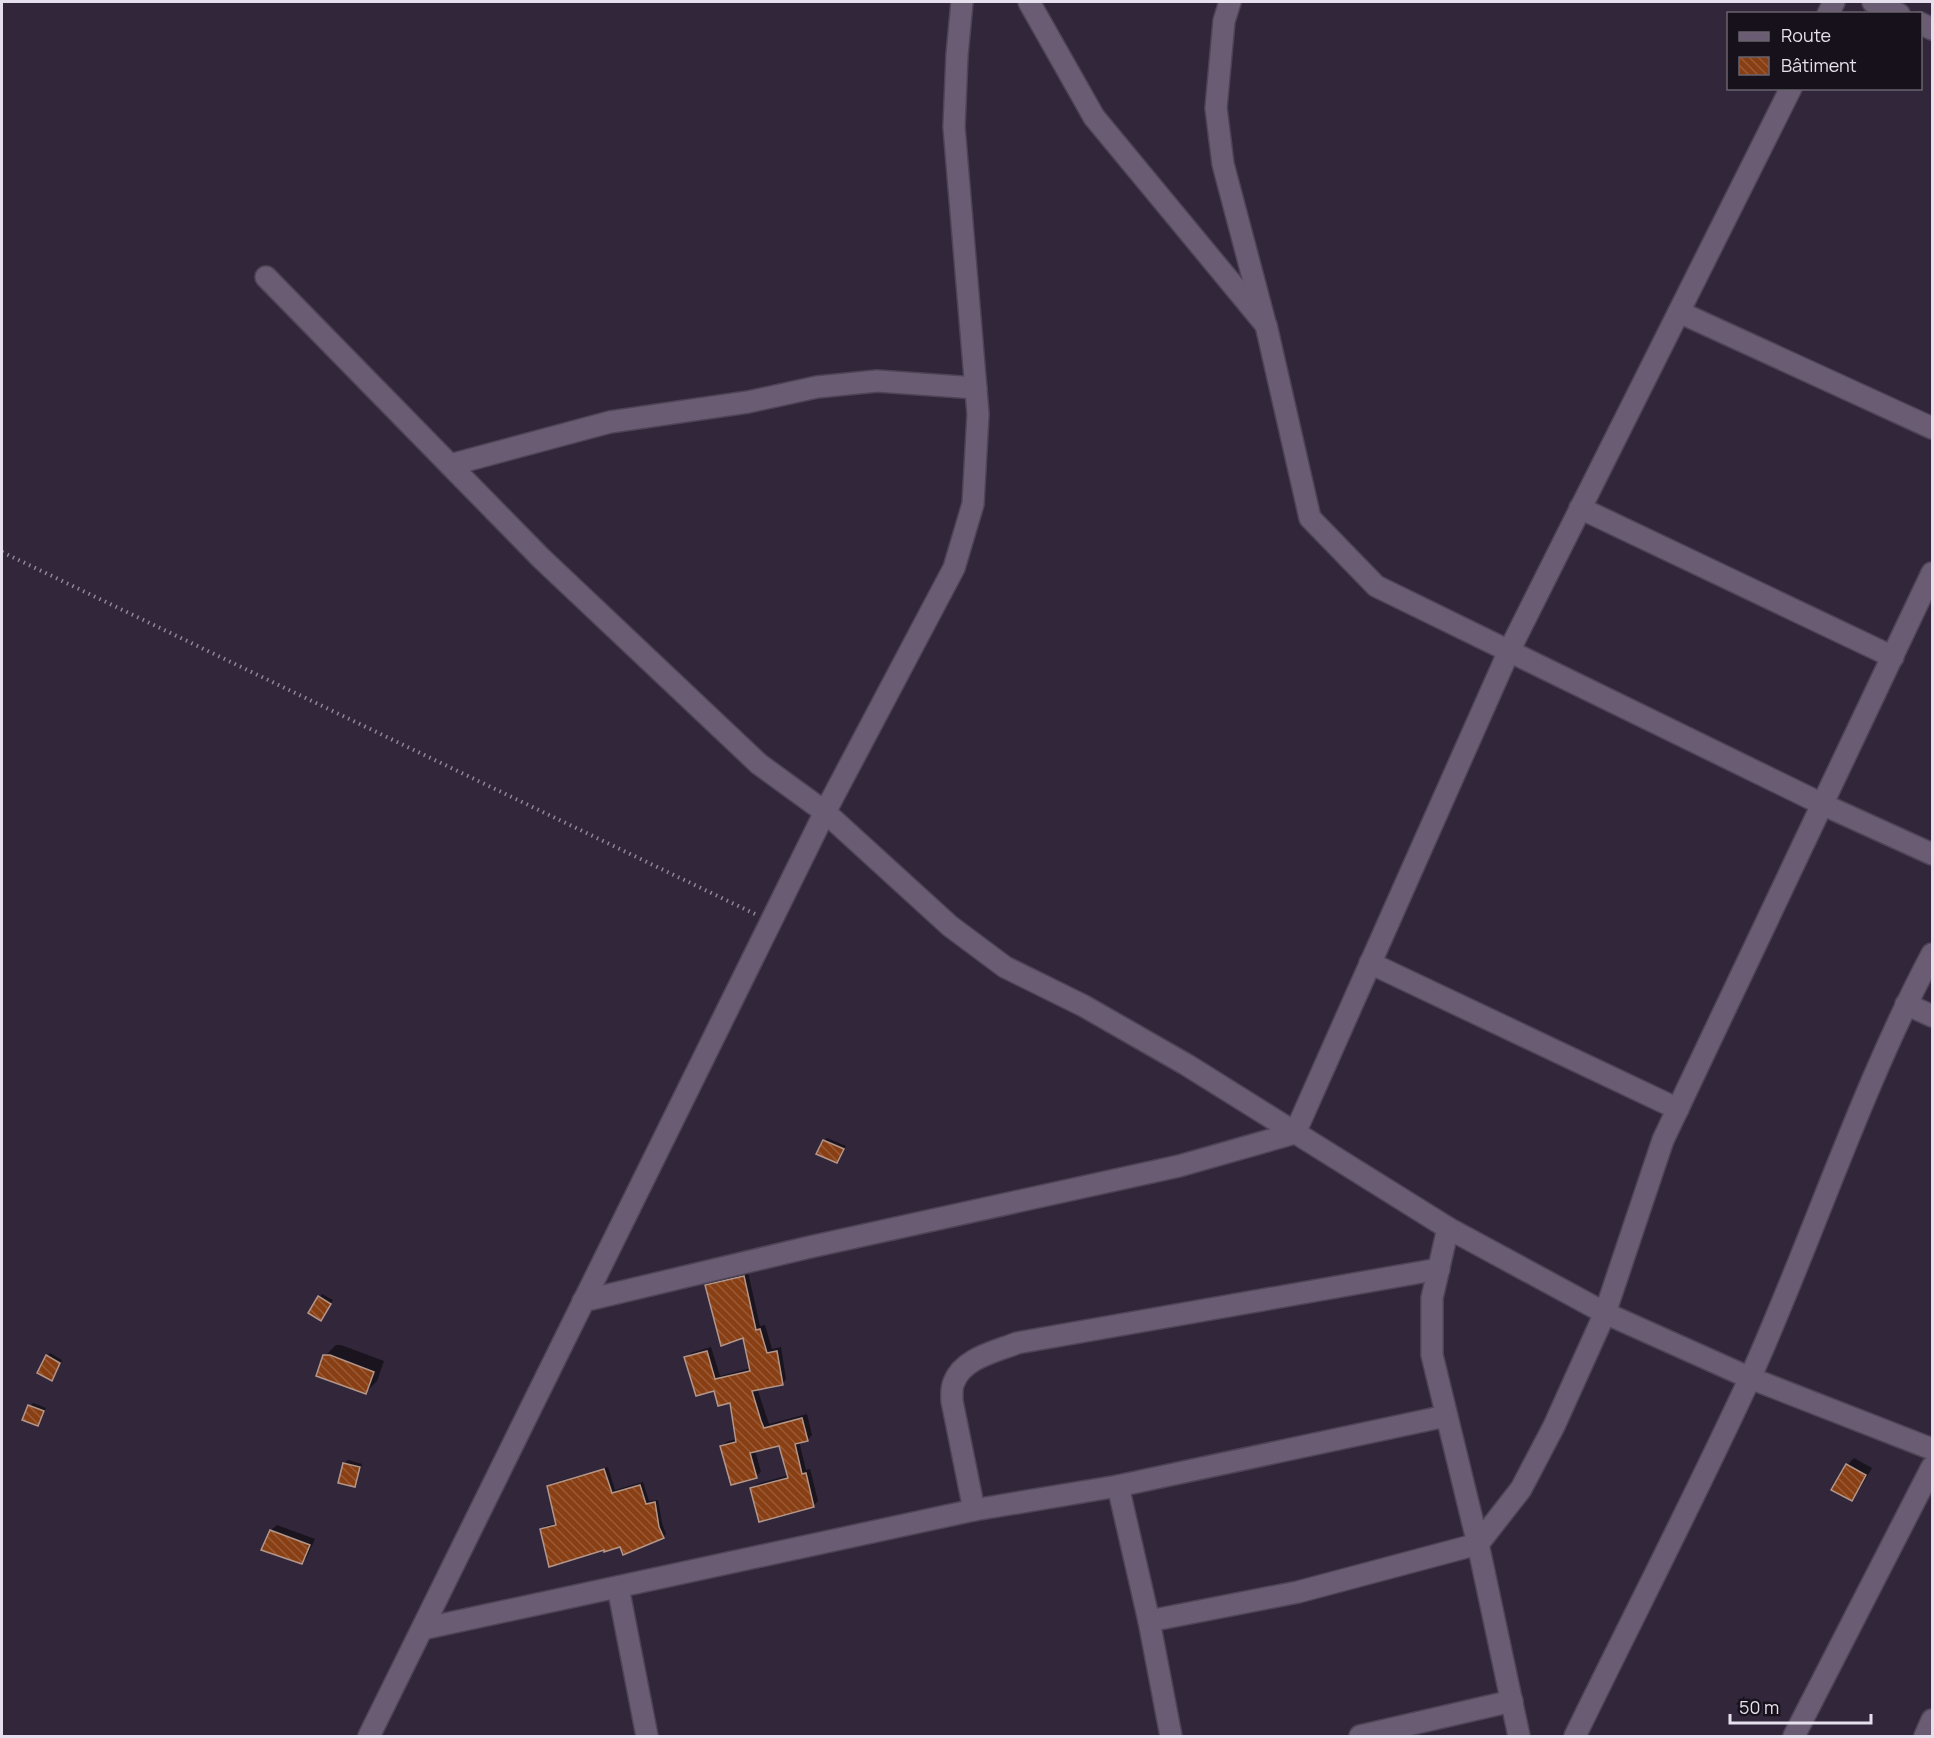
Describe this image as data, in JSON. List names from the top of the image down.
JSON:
{
  "legend": ["Route", "Bâtiment"],
  "scale_bar": "50 m"
}
